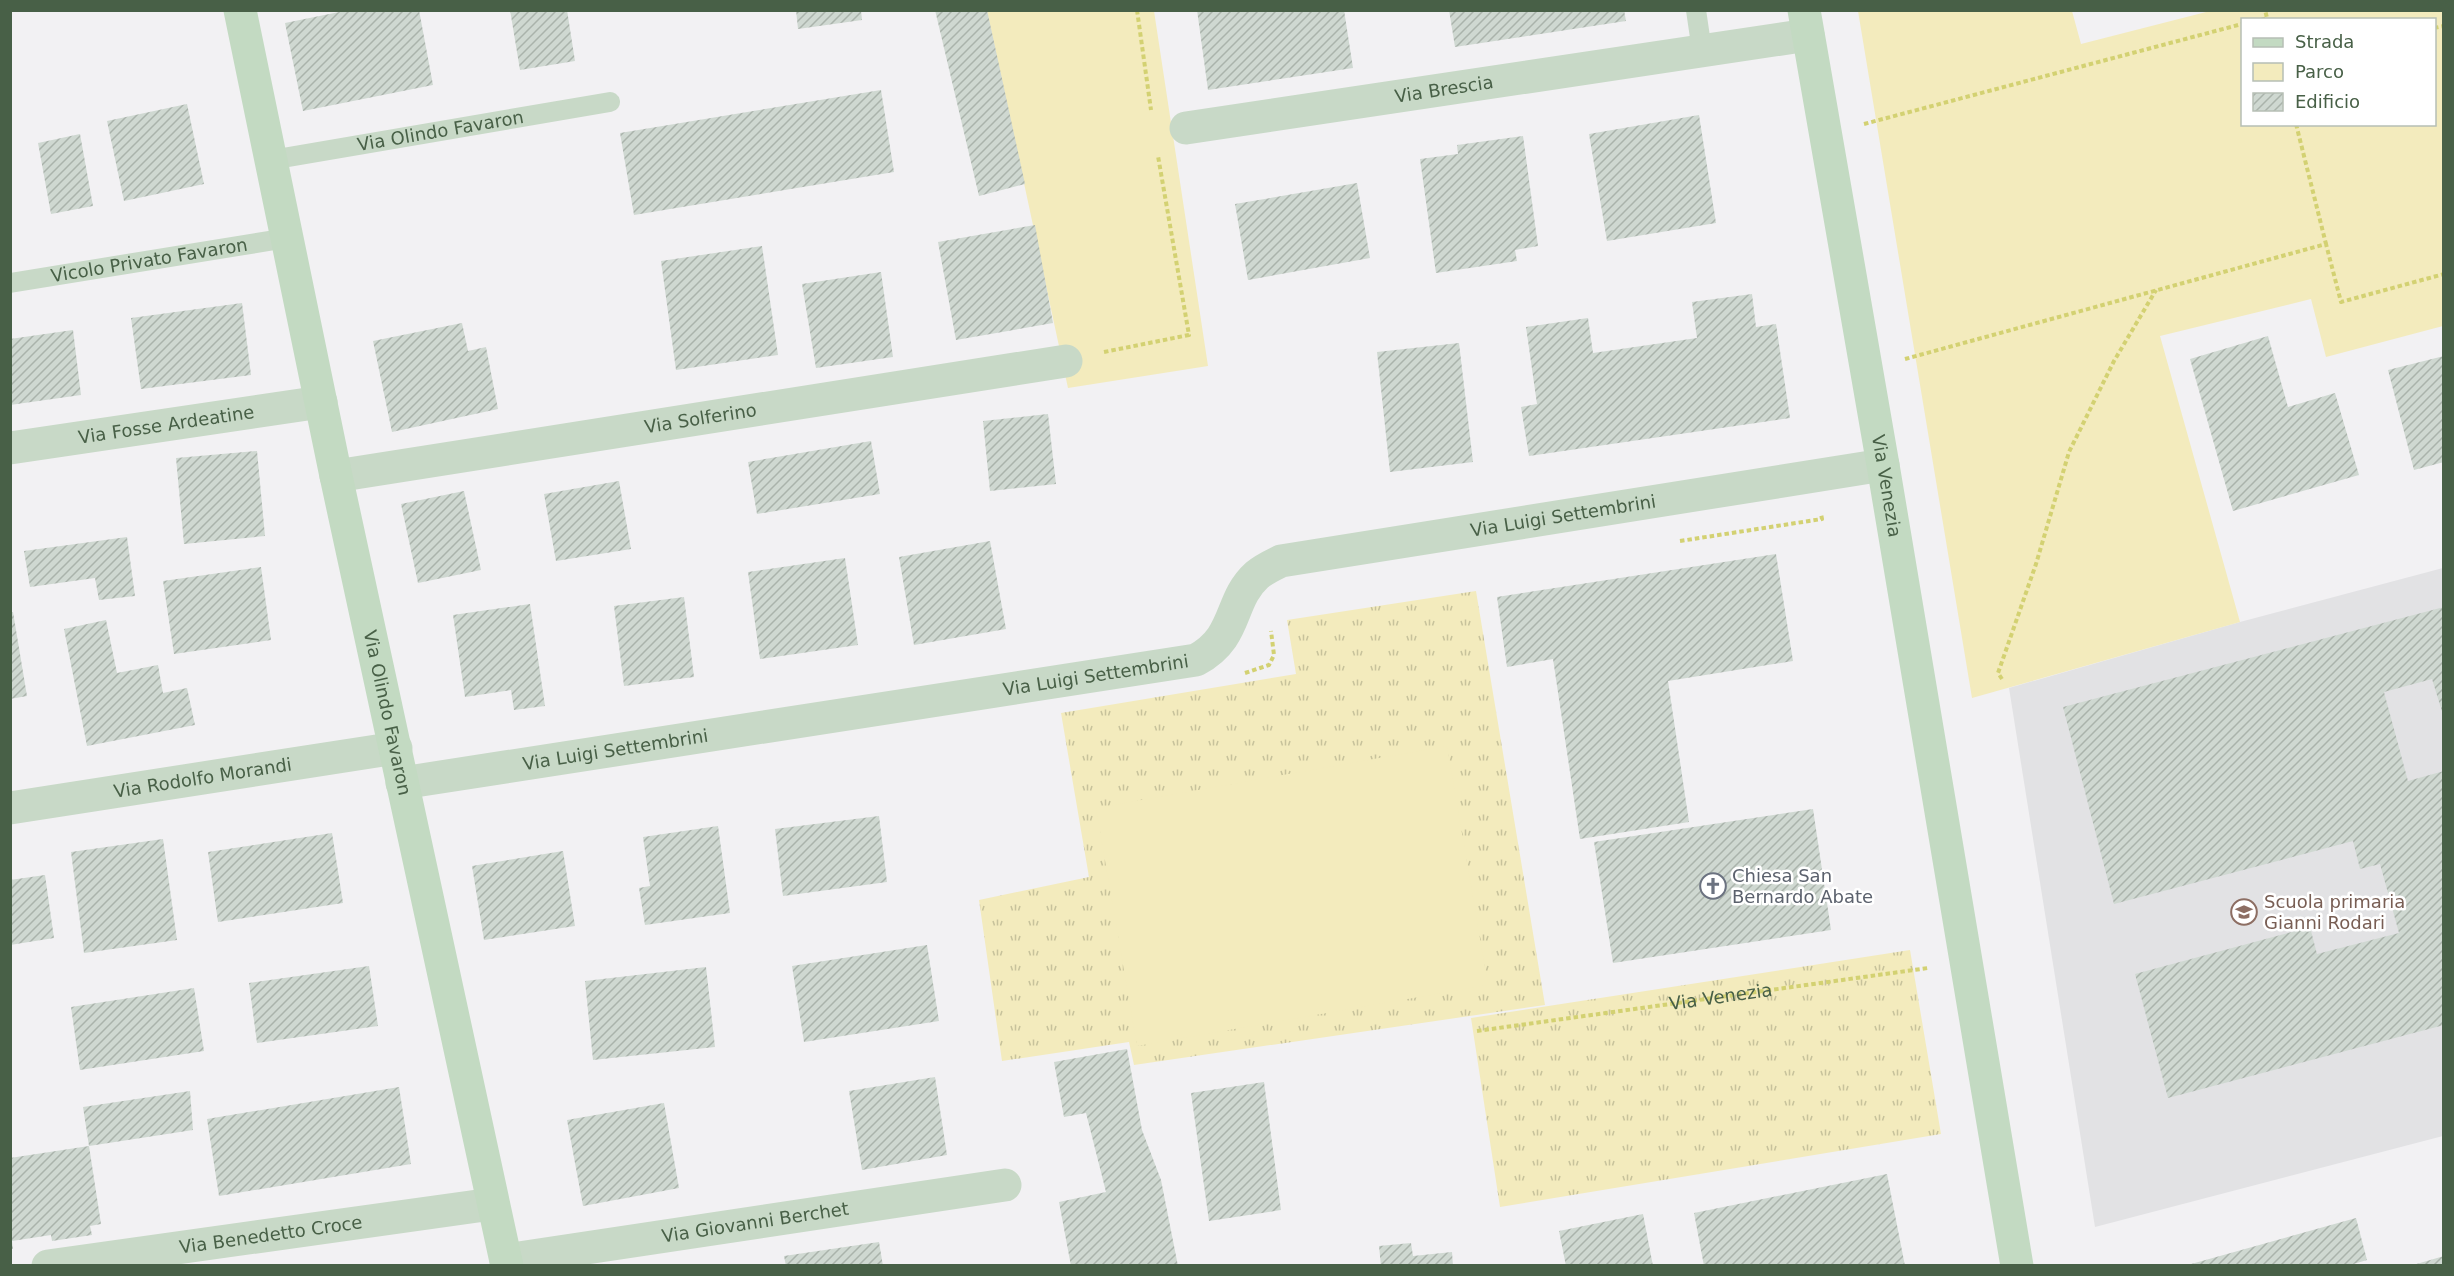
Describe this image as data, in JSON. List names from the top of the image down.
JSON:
{
  "streets": {
    "street": [
      "Via Brescia",
      "Via Olindo Favaron",
      "Via Solferino",
      "Via Fosse Ardeatine",
      "Via Venezia",
      "Via Luigi Settembrini",
      "Via Rodolfo Morandi",
      "Via Giovanni Berchet",
      "Via Benedetto Croce"
    ],
    "lane": ["Vicolo Privato Favaron"]
  },
  "crossings": [
    ["Via Brescia", "Via Venezia"],
    ["Via Olindo Favaron", "Vicolo Privato Favaron"],
    ["Via Olindo Favaron", "Via Solferino"],
    ["Via Olindo Favaron", "Via Fosse Ardeatine"],
    ["Via Olindo Favaron", "Via Luigi Settembrini"],
    ["Via Olindo Favaron", "Via Rodolfo Morandi"],
    ["Via Olindo Favaron", "Via Giovanni Berchet"],
    ["Via Olindo Favaron", "Via Benedetto Croce"],
    ["Via Venezia", "Via Luigi Settembrini"]
  ],
  "places": {
    "church": ["Chiesa San Bernardo Abate"],
    "school or university": ["Scuola primaria Gianni Rodari"]
  },
  "legend": ["Strada", "Parco", "Edificio"]
}
